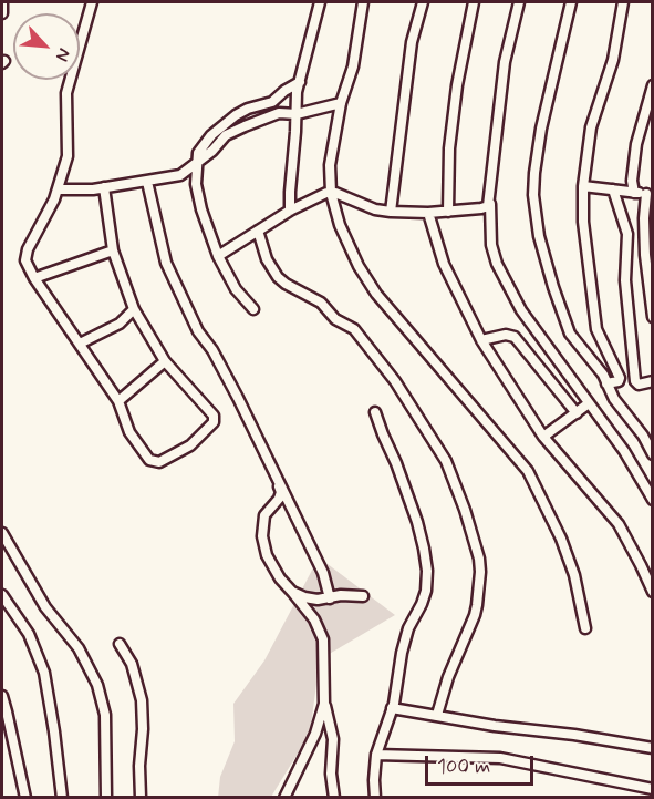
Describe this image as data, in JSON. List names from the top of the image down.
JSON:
{
  "scale_bar": "100 m",
  "north": "bottom right"
}
